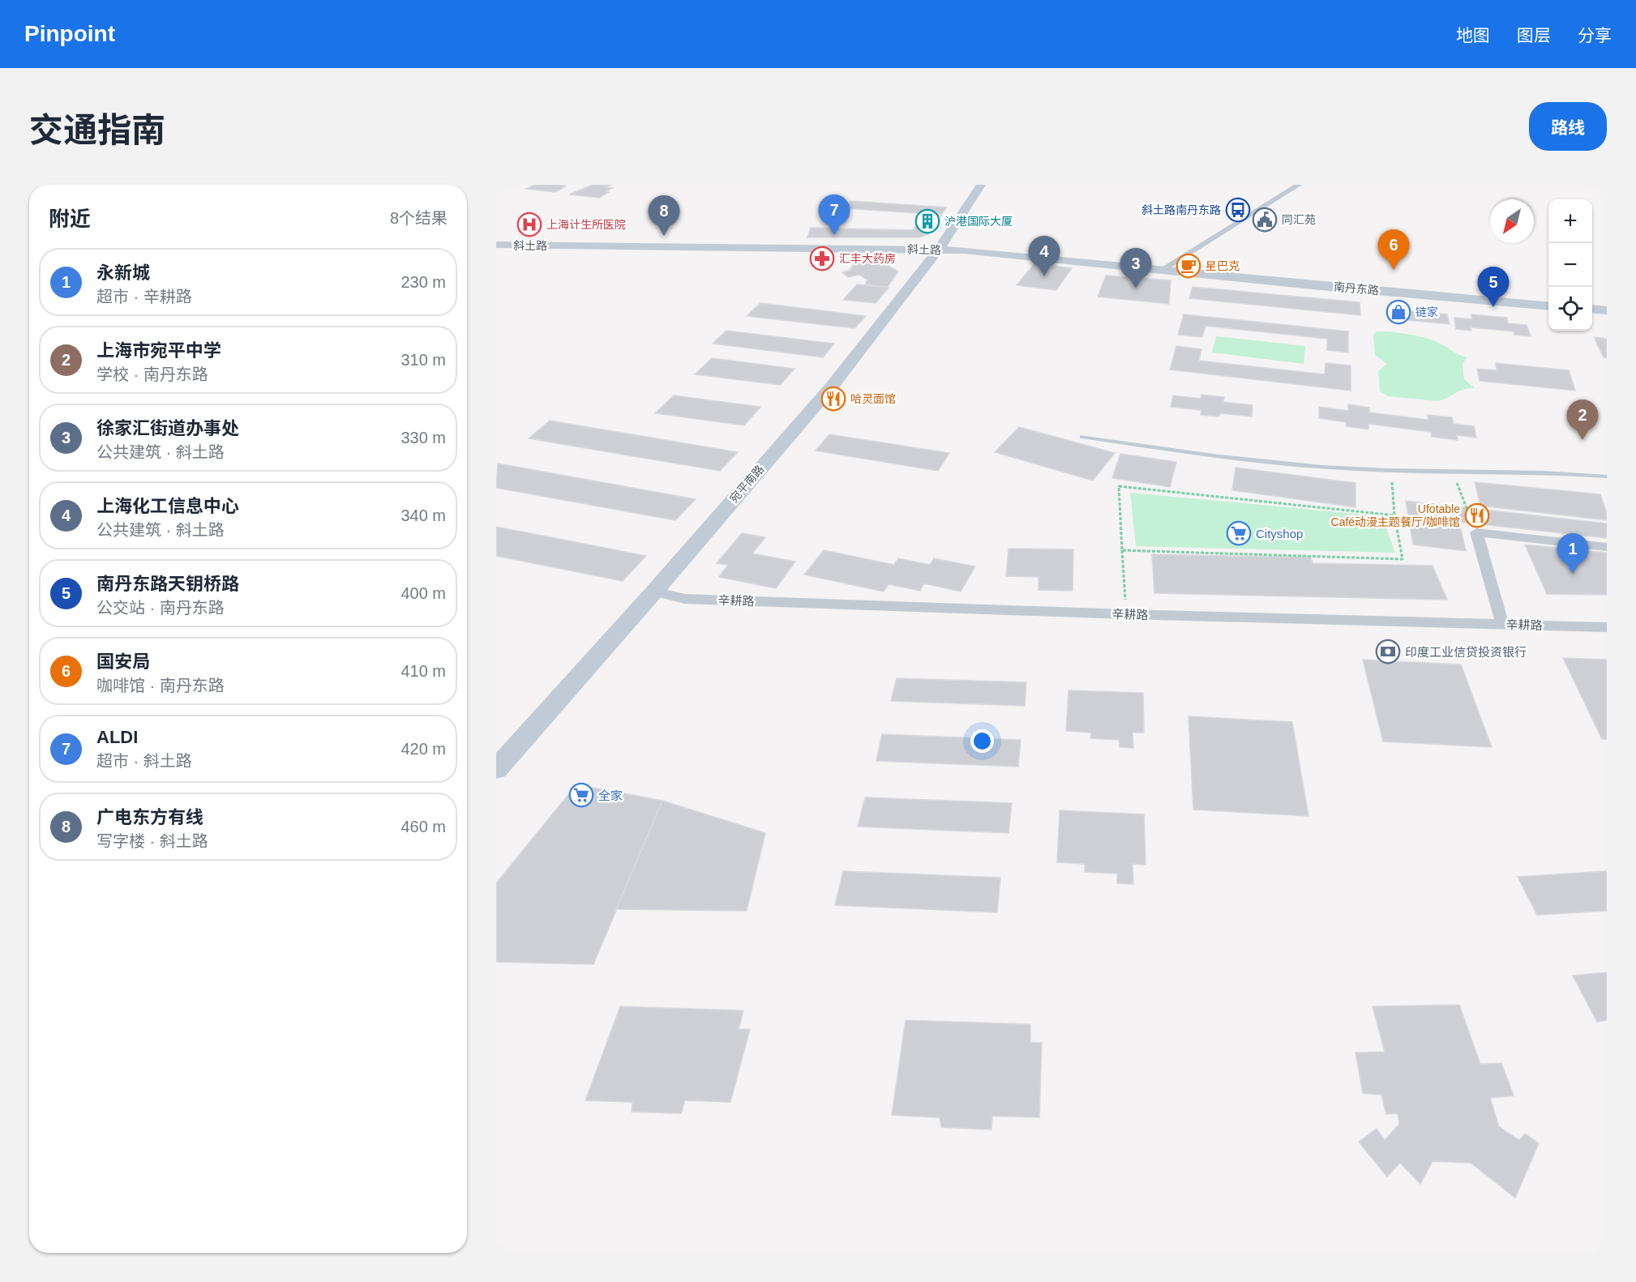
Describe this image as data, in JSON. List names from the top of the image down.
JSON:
{
  "streets": {
    "main road": ["斜土路", "南丹东路", "宛平南路"],
    "street": ["辛耕路"]
  },
  "crossings": [
    ["斜土路", "南丹东路"],
    ["斜土路", "宛平南路"],
    ["宛平南路", "辛耕路"]
  ],
  "places": {
    "bus stop": ["斜土路南丹东路"],
    "public building": ["同汇苑"],
    "building": ["沪港国际大厦"],
    "hospital": ["上海计生所医院"],
    "pharmacy": ["汇丰大药房"],
    "cafe": ["星巴克"],
    "shop": ["链家"],
    "restaurant": ["哈灵面馆", "Ufotable Café动漫主题餐厅/咖啡馆"],
    "supermarket": ["Cityshop", "全家"],
    "bank": ["印度工业信贷投资银行"]
  },
  "north": "bottom left",
  "page": {
    "header": "Pinpoint",
    "nav": ["地图", "图层", "分享"],
    "title": "交通指南",
    "buttons": "路线",
    "heading": ["附近", "8个结果"],
    "pins": [
      "7",
      "8",
      "6",
      "4",
      "3",
      "5",
      "2",
      "1"
    ],
    "map_buttons": ["+", "−"],
    "list": [
      {
        "mark": "1",
        "name": "永新城",
        "note": "超市 · 辛耕路",
        "value": "230 m"
      },
      {
        "mark": "2",
        "name": "上海市宛平中学",
        "note": "学校 · 南丹东路",
        "value": "310 m"
      },
      {
        "mark": "3",
        "name": "徐家汇街道办事处",
        "note": "公共建筑 · 斜土路",
        "value": "330 m"
      },
      {
        "mark": "4",
        "name": "上海化工信息中心",
        "note": "公共建筑 · 斜土路",
        "value": "340 m"
      },
      {
        "mark": "5",
        "name": "南丹东路天钥桥路",
        "note": "公交站 · 南丹东路",
        "value": "400 m"
      },
      {
        "mark": "6",
        "name": "国安局",
        "note": "咖啡馆 · 南丹东路",
        "value": "410 m"
      },
      {
        "mark": "7",
        "name": "ALDI",
        "note": "超市 · 斜土路",
        "value": "420 m"
      },
      {
        "mark": "8",
        "name": "广电东方有线",
        "note": "写字楼 · 斜土路",
        "value": "460 m"
      }
    ]
  }
}
